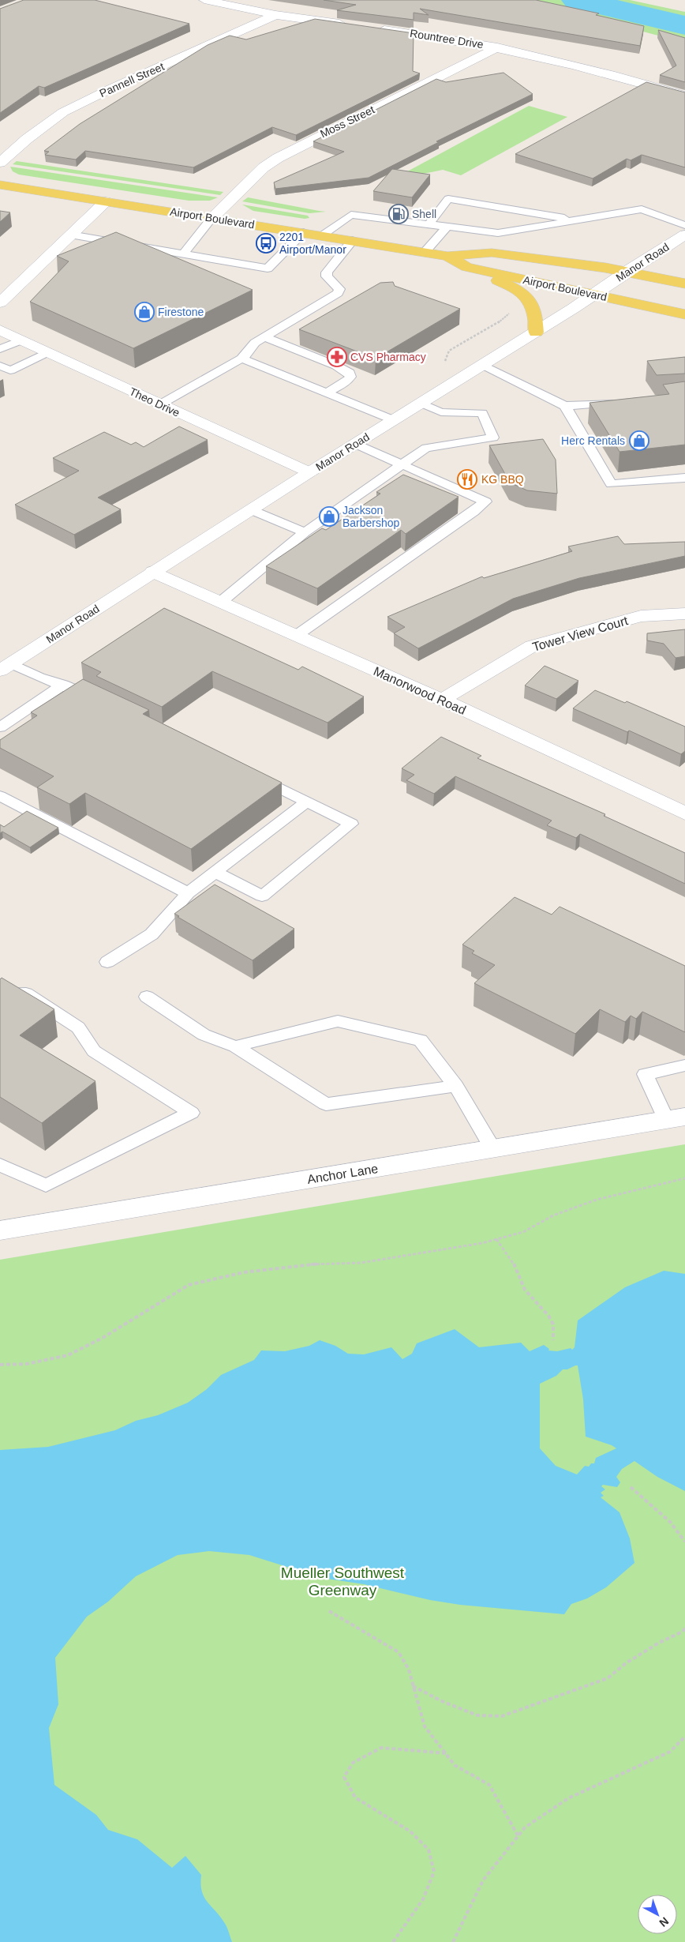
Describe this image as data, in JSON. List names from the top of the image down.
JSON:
{
  "streets": {
    "main road": ["Airport Boulevard"],
    "street": [
      "Rountree Drive",
      "Pannell Street",
      "Moss Street",
      "Manor Road",
      "Theo Drive",
      "Tower View Court",
      "Manorwood Road",
      "Anchor Lane"
    ]
  },
  "crossings": [
    ["Rountree Drive", "Moss Street"],
    ["Moss Street", "Airport Boulevard"],
    ["Airport Boulevard", "Manor Road"],
    ["Manor Road", "Theo Drive"],
    ["Manor Road", "Manorwood Road"],
    ["Tower View Court", "Manorwood Road"]
  ],
  "parks": ["Mueller Southwest Greenway"],
  "places": {
    "fuel station": ["Shell"],
    "bus stop": ["2201 Airport/Manor"],
    "shop": ["Firestone", "Herc Rentals", "Jackson Barbershop"],
    "pharmacy": ["CVS Pharmacy"],
    "restaurant": ["KG BBQ"]
  },
  "north": "bottom right"
}
